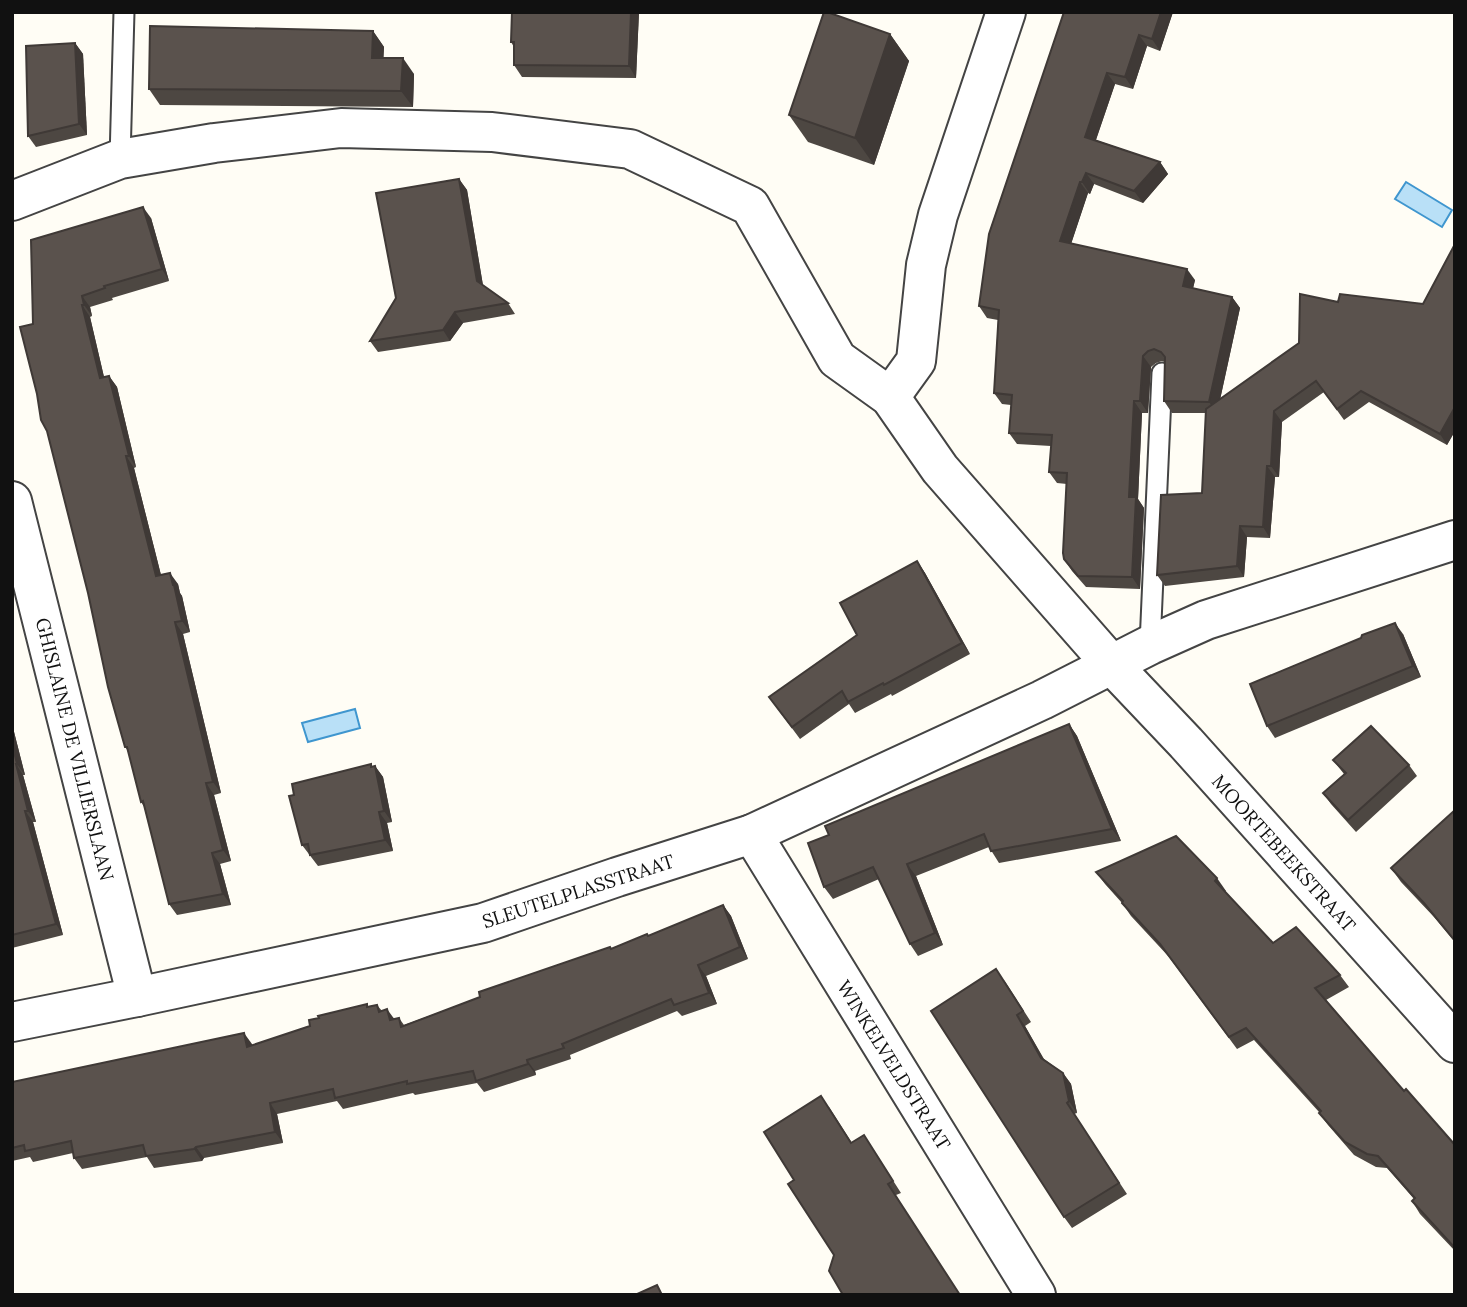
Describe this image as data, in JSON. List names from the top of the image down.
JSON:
{
  "streets": {
    "street": [
      "GHISLAINE DE VILLIERSLAAN",
      "MOORTEBEEKSTRAAT",
      "SLEUTELPLASSTRAAT",
      "WINKELVELDSTRAAT"
    ]
  },
  "crossings": [
    ["GHISLAINE DE VILLIERSLAAN", "SLEUTELPLASSTRAAT"],
    ["MOORTEBEEKSTRAAT", "SLEUTELPLASSTRAAT"],
    ["SLEUTELPLASSTRAAT", "WINKELVELDSTRAAT"]
  ]
}
